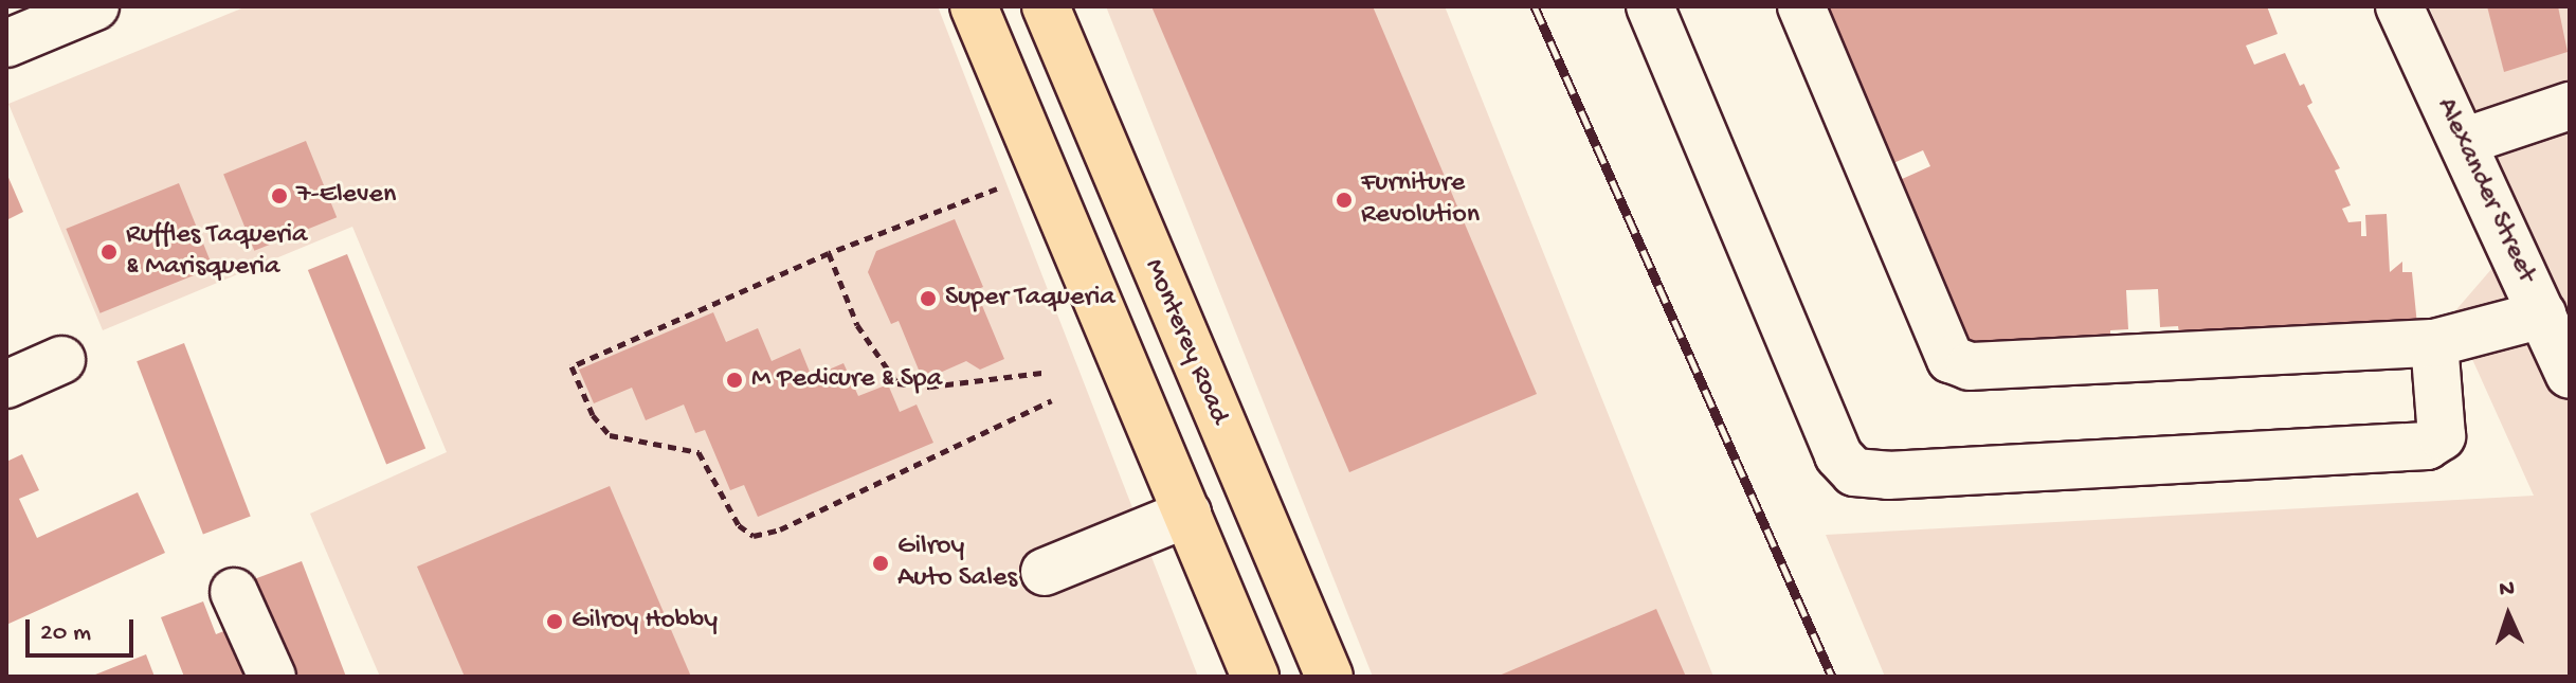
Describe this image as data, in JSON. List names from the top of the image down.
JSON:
{
  "streets": {
    "main road": ["Monterey Road"],
    "street": ["Alexander Street"]
  },
  "places": [
    "7-Eleven",
    "Furniture Revolution",
    "Ruffles Taqueria & Marisqueria",
    "Super Taqueria",
    "M Pedicure & Spa",
    "Gilroy Auto Sales",
    "Gilroy Hobby"
  ],
  "scale_bar": "20 m",
  "north": "top"
}
